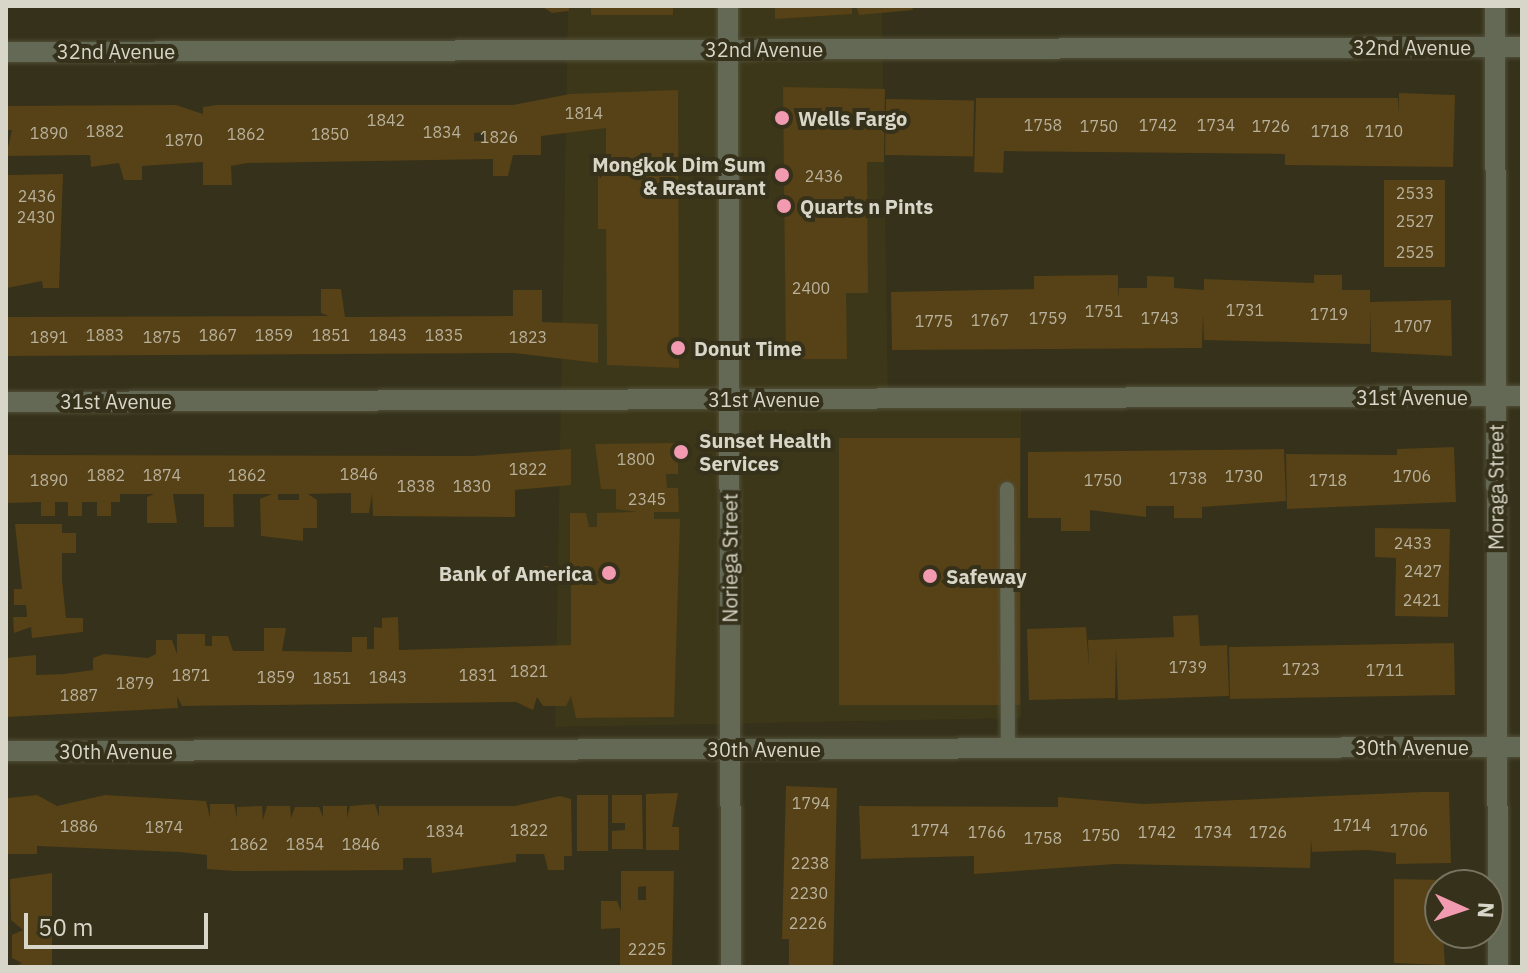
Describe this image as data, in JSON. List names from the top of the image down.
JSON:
{
  "streets": {
    "street": [
      "32nd Avenue",
      "31st Avenue",
      "Moraga Street",
      "Noriega Street",
      "30th Avenue"
    ]
  },
  "crossings": [
    ["32nd Avenue", "Moraga Street"],
    ["32nd Avenue", "Noriega Street"],
    ["31st Avenue", "Moraga Street"],
    ["31st Avenue", "Noriega Street"],
    ["Moraga Street", "30th Avenue"],
    ["Noriega Street", "30th Avenue"]
  ],
  "places": [
    "Wells Fargo",
    "Mongkok Dim Sum & Restaurant",
    "Quarts n Pints",
    "Donut Time",
    "Sunset Health Services",
    "Bank of America",
    "Safeway"
  ],
  "house_numbers": [
    "1814",
    "1842",
    "1758",
    "1742",
    "1734",
    "1750",
    "1726",
    "1882",
    "1718",
    "1710",
    "1834",
    "1890",
    "1862",
    "1850",
    "1826",
    "1870",
    "2436",
    "2533",
    "2436",
    "2430",
    "2527",
    "2525",
    "2400",
    "1731",
    "1751",
    "1719",
    "1759",
    "1743",
    "1767",
    "1775",
    "1707",
    "1883",
    "1867",
    "1859",
    "1851",
    "1843",
    "1835",
    "1891",
    "1875",
    "1823",
    "1800",
    "1822",
    "1846",
    "1882",
    "1874",
    "1862",
    "1730",
    "1706",
    "1738",
    "1890",
    "1750",
    "1718",
    "1838",
    "1830",
    "2345",
    "2433",
    "2427",
    "2421",
    "1739",
    "1723",
    "1711",
    "1821",
    "1871",
    "1831",
    "1859",
    "1843",
    "1851",
    "1879",
    "1887",
    "1794",
    "1714",
    "1886",
    "1874",
    "1822",
    "1774",
    "1706",
    "1834",
    "1766",
    "1742",
    "1734",
    "1726",
    "1750",
    "1758",
    "1862",
    "1854",
    "1846",
    "2238",
    "2230",
    "2226",
    "2225"
  ],
  "scale_bar": "50 m",
  "north": "right"
}
